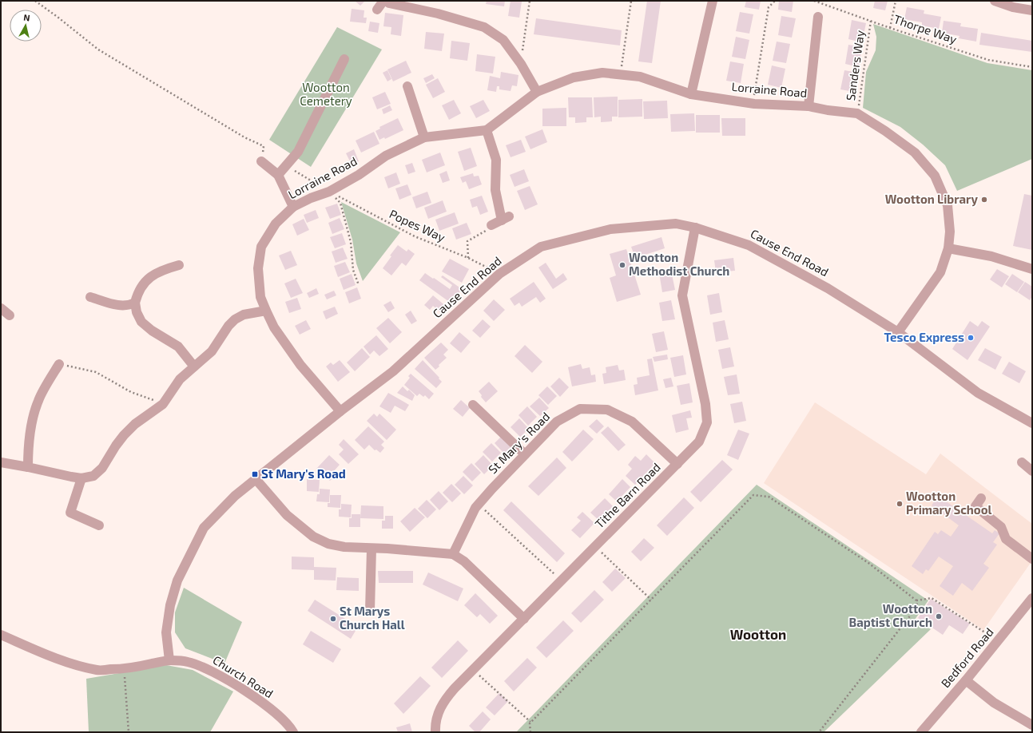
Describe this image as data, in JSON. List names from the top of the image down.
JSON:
{
  "streets": {
    "street": [
      "Lorraine Road",
      "Cause End Road",
      "St Mary's Road",
      "Tithe Barn Road",
      "Bedford Road",
      "Church Road"
    ],
    "path": ["Thorpe Way", "Sanders Way", "Popes Way"]
  },
  "crossings": [
    ["Thorpe Way", "Sanders Way"],
    ["Sanders Way", "Lorraine Road"],
    ["Lorraine Road", "Popes Way"],
    ["Lorraine Road", "Cause End Road"],
    ["Popes Way", "Cause End Road"],
    ["Cause End Road", "Tithe Barn Road"],
    ["Cause End Road", "Church Road"],
    ["St Mary's Road", "Tithe Barn Road"]
  ],
  "districts": ["Wootton"],
  "parks": ["Wootton Cemetery"],
  "places": {
    "other": [
      "Wootton Library",
      "Wootton Methodist Church",
      "Tesco Express",
      "Wootton Primary School",
      "Wootton Baptist Church",
      "St Marys Church Hall"
    ],
    "transit": ["St Mary's Road"]
  },
  "north": "top"
}
